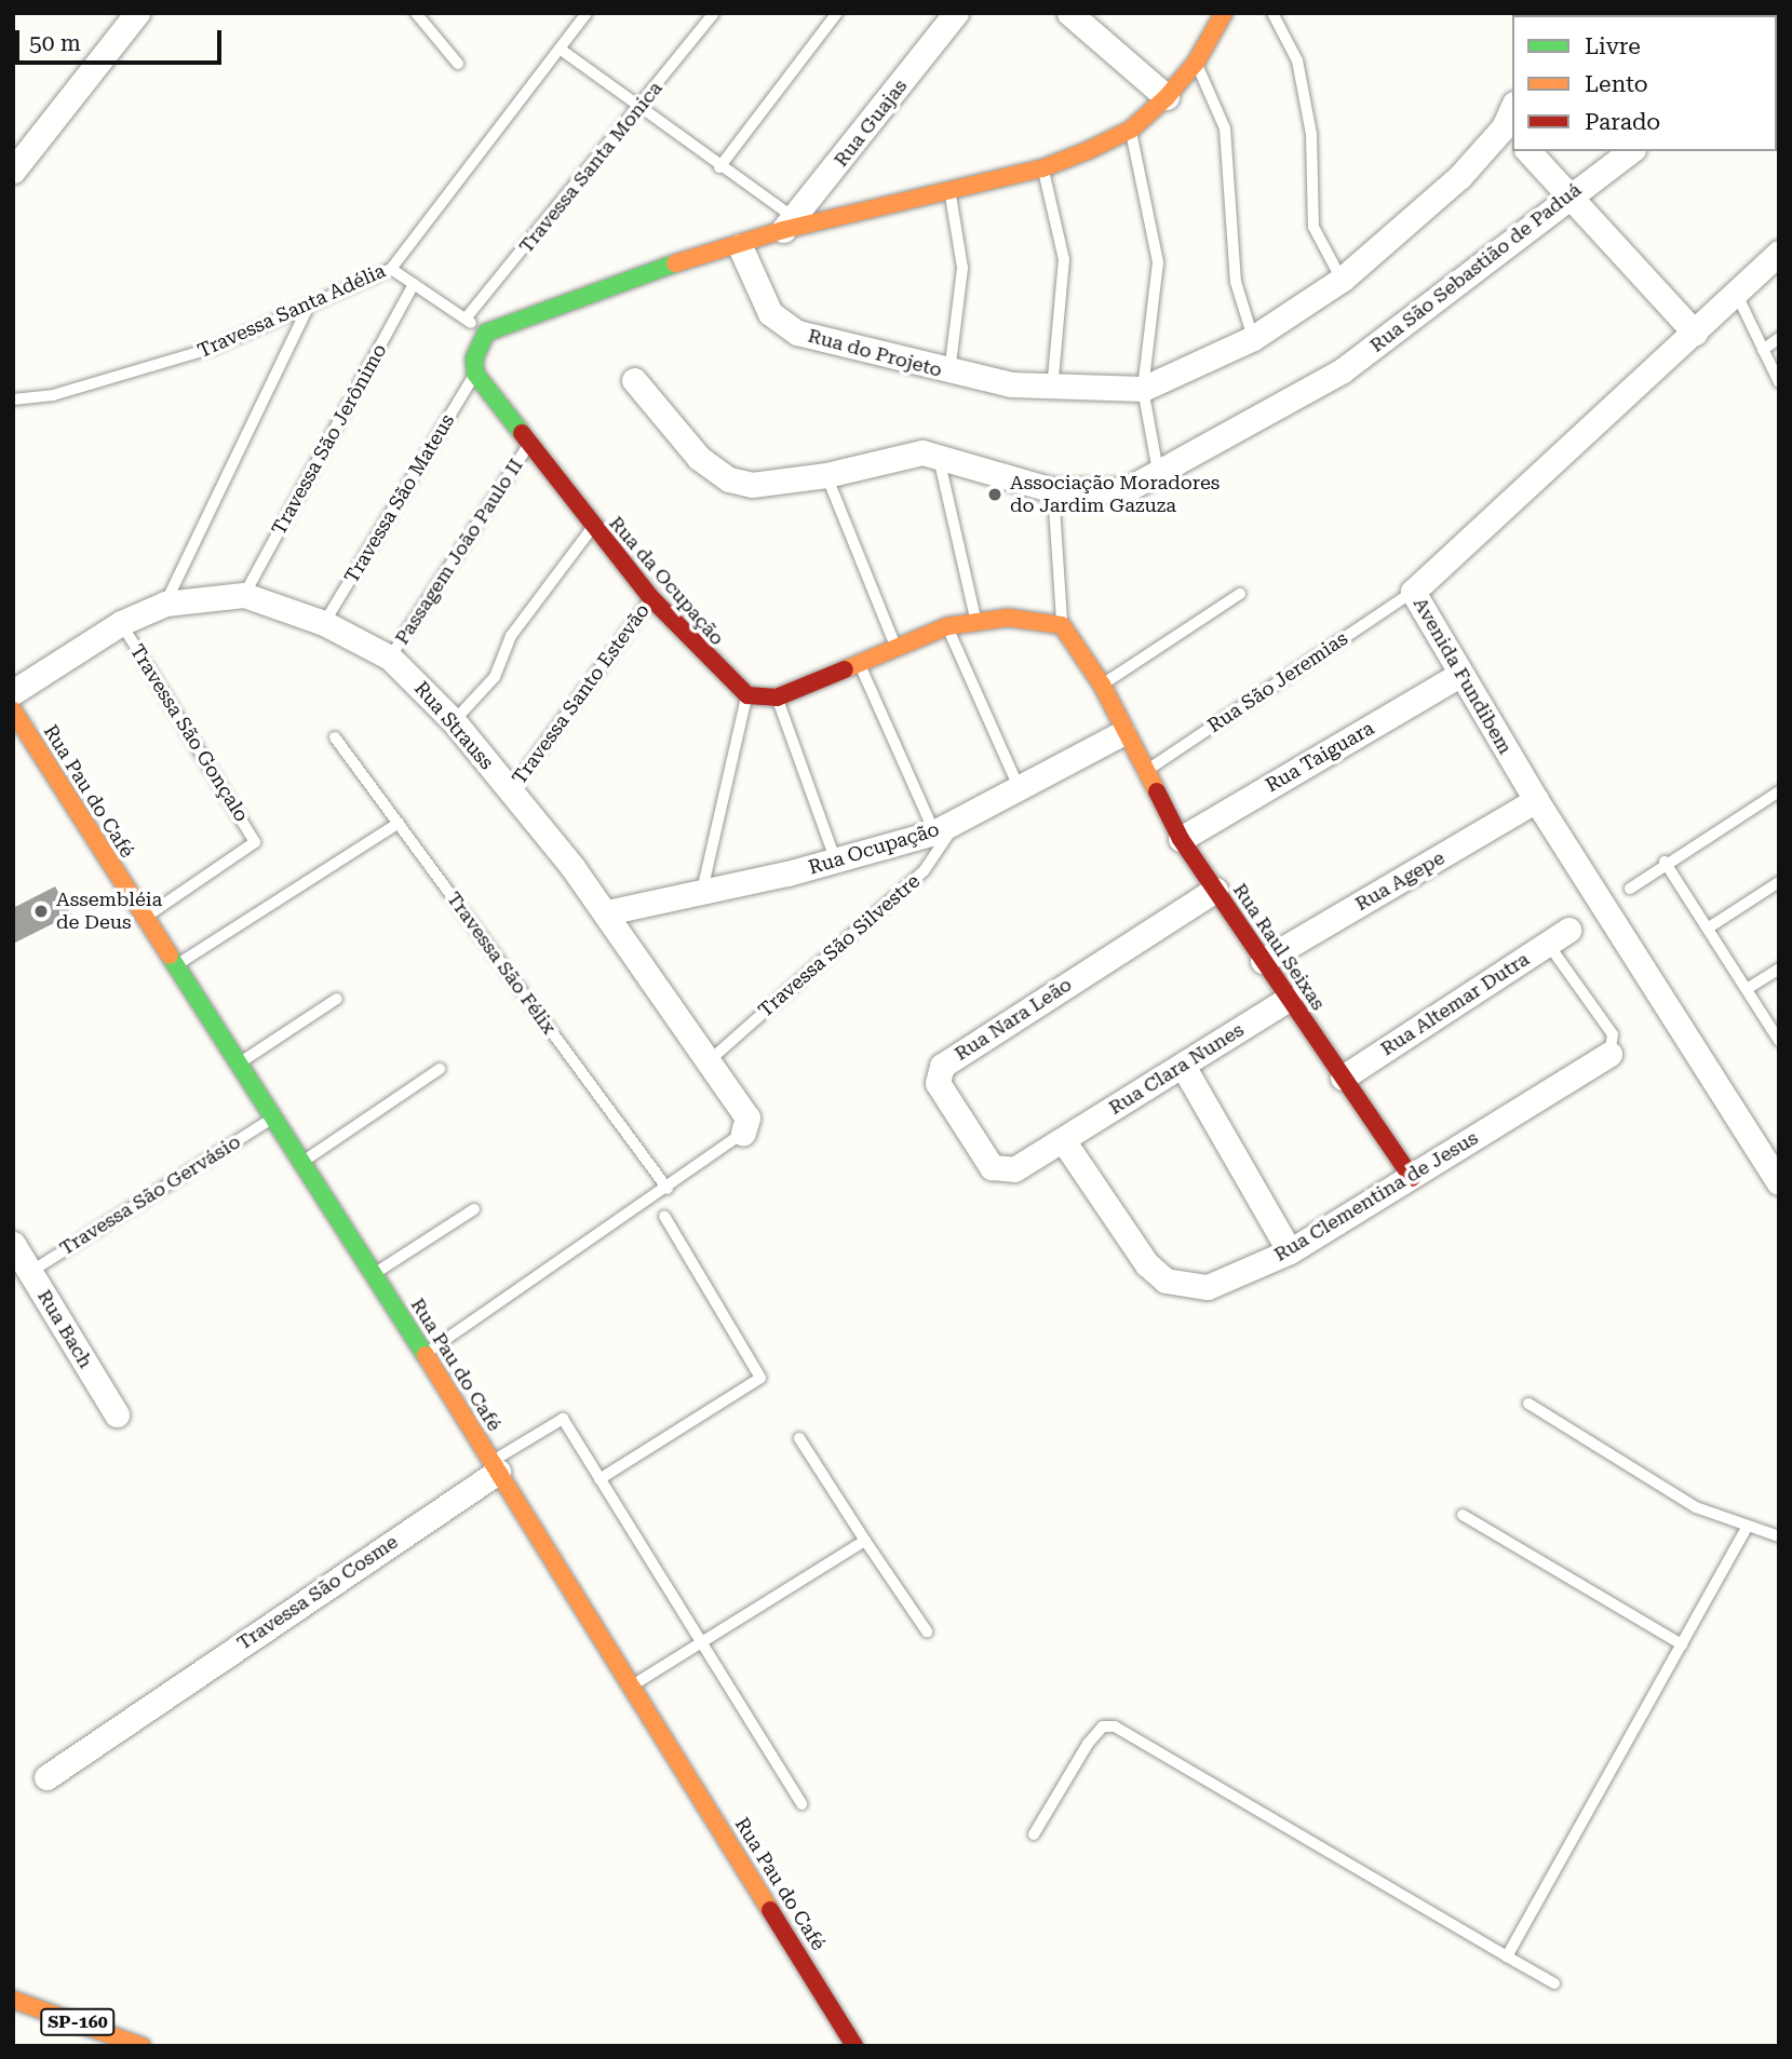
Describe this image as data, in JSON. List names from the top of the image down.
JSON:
{
  "streets": {
    "main road": [
      "Rua da Ocupação",
      "Rua Pau do Café",
      "Rua Raul Seixas",
      "SP-160"
    ],
    "street": [
      "Rua Guajas",
      "Rua São Sebastião de Paduá",
      "Rua do Projeto",
      "Avenida Fundibem",
      "Rua Strauss",
      "Rua Taiguara",
      "Rua Ocupação",
      "Rua Agepe",
      "Rua Altemar Dutra",
      "Rua Nara Leão",
      "Rua Clara Nunes",
      "Rua Clementina de Jesus",
      "Rua Bach",
      "Travessa São Cosme"
    ],
    "lane": [
      "Travessa Santa Monica",
      "Travessa Santa Adélia",
      "Travessa São Jerônimo",
      "Travessa São Mateus",
      "Passagem João Paulo II",
      "Rua São Jeremias",
      "Travessa Santo Estevão",
      "Travessa São Gonçalo",
      "Travessa São Silvestre",
      "Travessa São Félix",
      "Travessa São Gervásio"
    ]
  },
  "crossings": [
    ["Travessa São Jerônimo", "Rua Strauss"],
    ["Travessa São Mateus", "Rua da Ocupação"],
    ["Travessa São Mateus", "Rua Strauss"],
    ["Passagem João Paulo II", "Rua da Ocupação"],
    ["Passagem João Paulo II", "Rua Strauss"],
    ["Rua da Ocupação", "Travessa Santo Estevão"],
    ["Avenida Fundibem", "Rua São Jeremias"],
    ["Avenida Fundibem", "Rua Taiguara"],
    ["Avenida Fundibem", "Rua Agepe"],
    ["Rua São Jeremias", "Rua Raul Seixas"],
    ["Travessa Santo Estevão", "Rua Strauss"],
    ["Rua Strauss", "Travessa São Gonçalo"],
    ["Rua Strauss", "Rua Ocupação"],
    ["Rua Strauss", "Travessa São Silvestre"],
    ["Travessa São Gonçalo", "Rua Pau do Café"],
    ["Rua Taiguara", "Rua Raul Seixas"],
    ["Rua Pau do Café", "Travessa São Gervásio"],
    ["Rua Pau do Café", "Travessa São Cosme"],
    ["Rua Ocupação", "Travessa São Silvestre"],
    ["Rua Ocupação", "Rua Raul Seixas"],
    ["Rua Agepe", "Rua Raul Seixas"],
    ["Rua Raul Seixas", "Rua Altemar Dutra"],
    ["Rua Raul Seixas", "Rua Nara Leão"],
    ["Rua Raul Seixas", "Rua Clara Nunes"],
    ["Rua Raul Seixas", "Rua Clementina de Jesus"],
    ["Rua Nara Leão", "Rua Clara Nunes"],
    ["Rua Nara Leão", "Rua Clementina de Jesus"],
    ["Rua Clara Nunes", "Rua Clementina de Jesus"],
    ["Travessa São Gervásio", "Rua Bach"]
  ],
  "places": ["Associação Moradores do Jardim Gazuza", "Assembléia de Deus"],
  "legend": ["Livre", "Lento", "Parado"],
  "scale_bar": "50 m"
}
